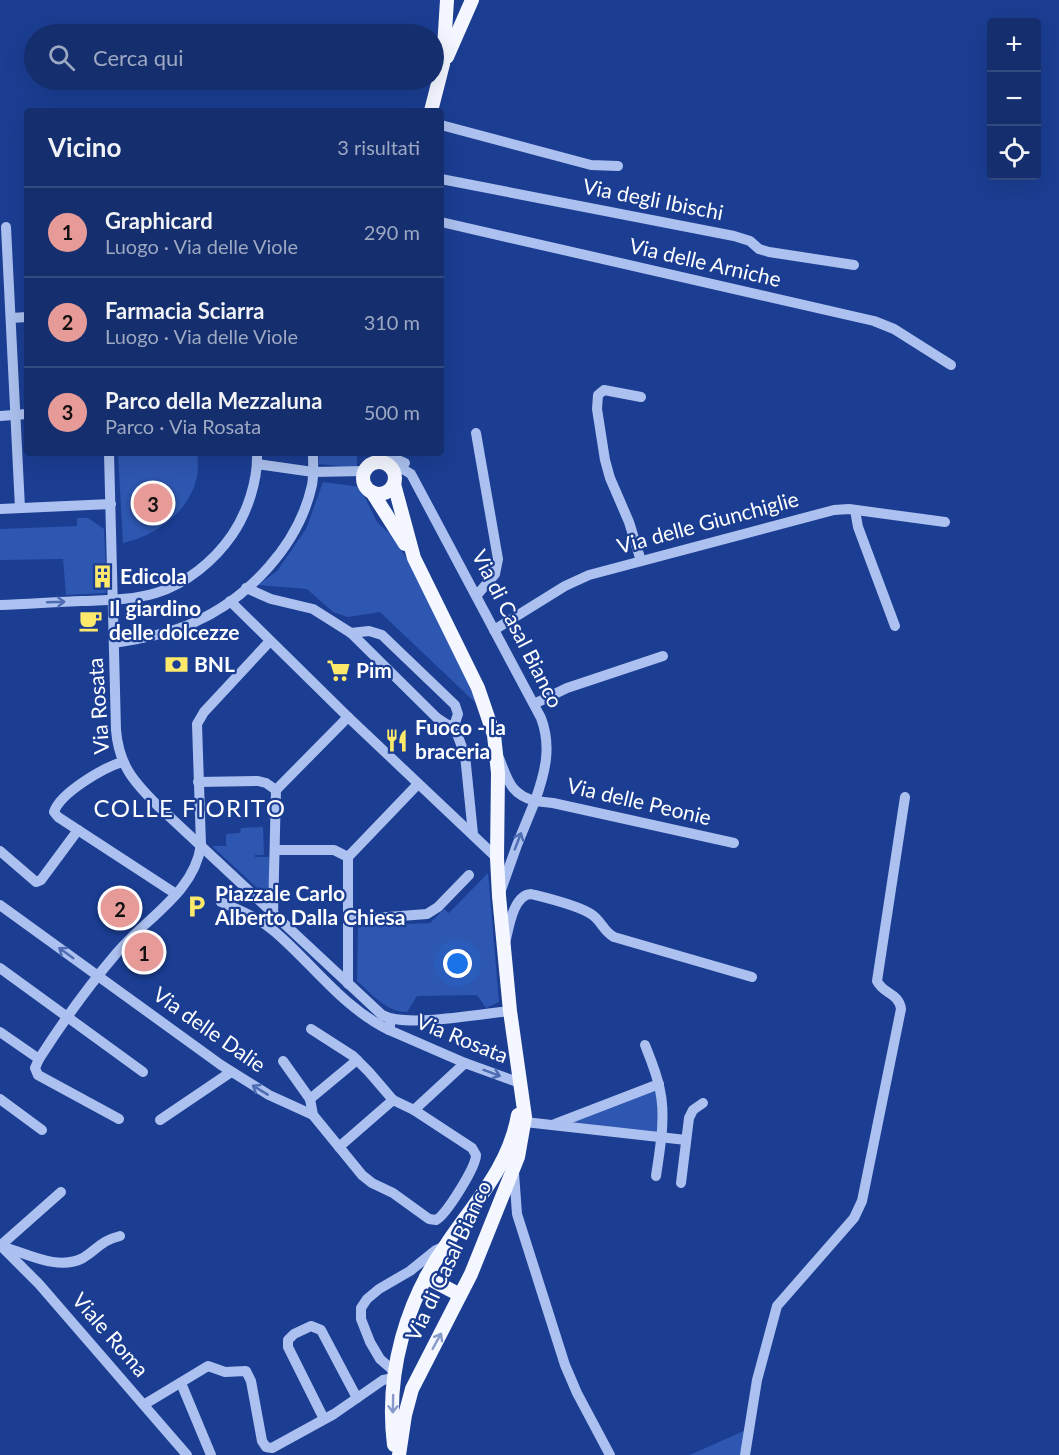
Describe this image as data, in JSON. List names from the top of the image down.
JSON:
{
  "streets": {
    "main road": ["Via di Casal Bianco"],
    "street": [
      "Via degli Ibischi",
      "Via delle Arniche",
      "Via delle Giunchiglie",
      "Via Rosata",
      "Via delle Peonie",
      "Via delle Dalie",
      "Viale Roma"
    ]
  },
  "crossings": [
    ["Via delle Giunchiglie", "Via di Casal Bianco"],
    ["Via di Casal Bianco", "Via Rosata"],
    ["Via di Casal Bianco", "Via delle Peonie"]
  ],
  "districts": ["COLLE FIORITO"],
  "places": {
    "building": ["Edicola"],
    "cafe": ["Il giardino delle dolcezze"],
    "bank": ["BNL"],
    "supermarket": ["Pim"],
    "restaurant": ["Fuoco - la braceria"],
    "parking": ["Piazzale Carlo Alberto Dalla Chiesa"]
  },
  "page": {
    "map_buttons": ["+", "−"],
    "search": "Cerca qui",
    "heading": ["Vicino", "3 risultati"],
    "list": [
      {
        "mark": "1",
        "name": "Graphicard",
        "note": "Luogo · Via delle Viole",
        "value": "290 m"
      },
      {
        "mark": "2",
        "name": "Farmacia Sciarra",
        "note": "Luogo · Via delle Viole",
        "value": "310 m"
      },
      {
        "mark": "3",
        "name": "Parco della Mezzaluna",
        "note": "Parco · Via Rosata",
        "value": "500 m"
      }
    ],
    "pins": ["3", "2", "1"]
  }
}
